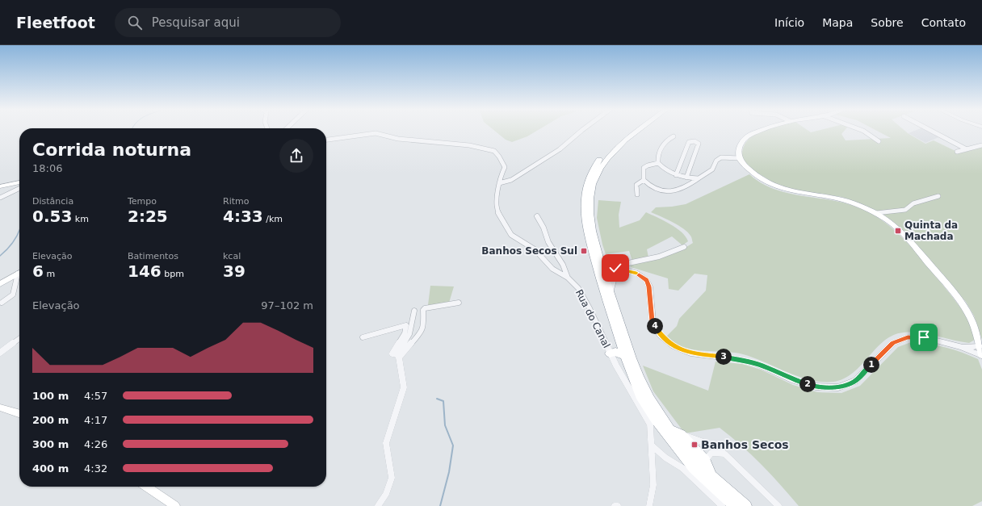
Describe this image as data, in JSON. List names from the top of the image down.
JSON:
{
  "streets": {
    "street": ["Rua do Canal"]
  },
  "places": {
    "transit": ["Quinta da Machada", "Banhos Secos Sul", "Banhos Secos"]
  },
  "page": {
    "header": "Fleetfoot",
    "search": "Pesquisar aqui",
    "nav": [
      "Início",
      "Mapa",
      "Sobre",
      "Contato"
    ],
    "heading": ["Corrida noturna", "18:06"],
    "stats": [
      ["Distância", "0.53 km"],
      ["Tempo", "2:25"],
      ["Ritmo", "4:33 /km"],
      ["Elevação", "6 m"],
      ["Batimentos", "146 bpm"],
      ["kcal", "39"]
    ],
    "chart": ["Elevação", "97–102 m"],
    "pins": [
      "4",
      "3",
      "1",
      "2"
    ],
    "list": [
      {
        "name": "100 m",
        "note": "4:57"
      },
      {
        "name": "200 m",
        "note": "4:17"
      },
      {
        "name": "300 m",
        "note": "4:26"
      },
      {
        "name": "400 m",
        "note": "4:32"
      }
    ]
  }
}
